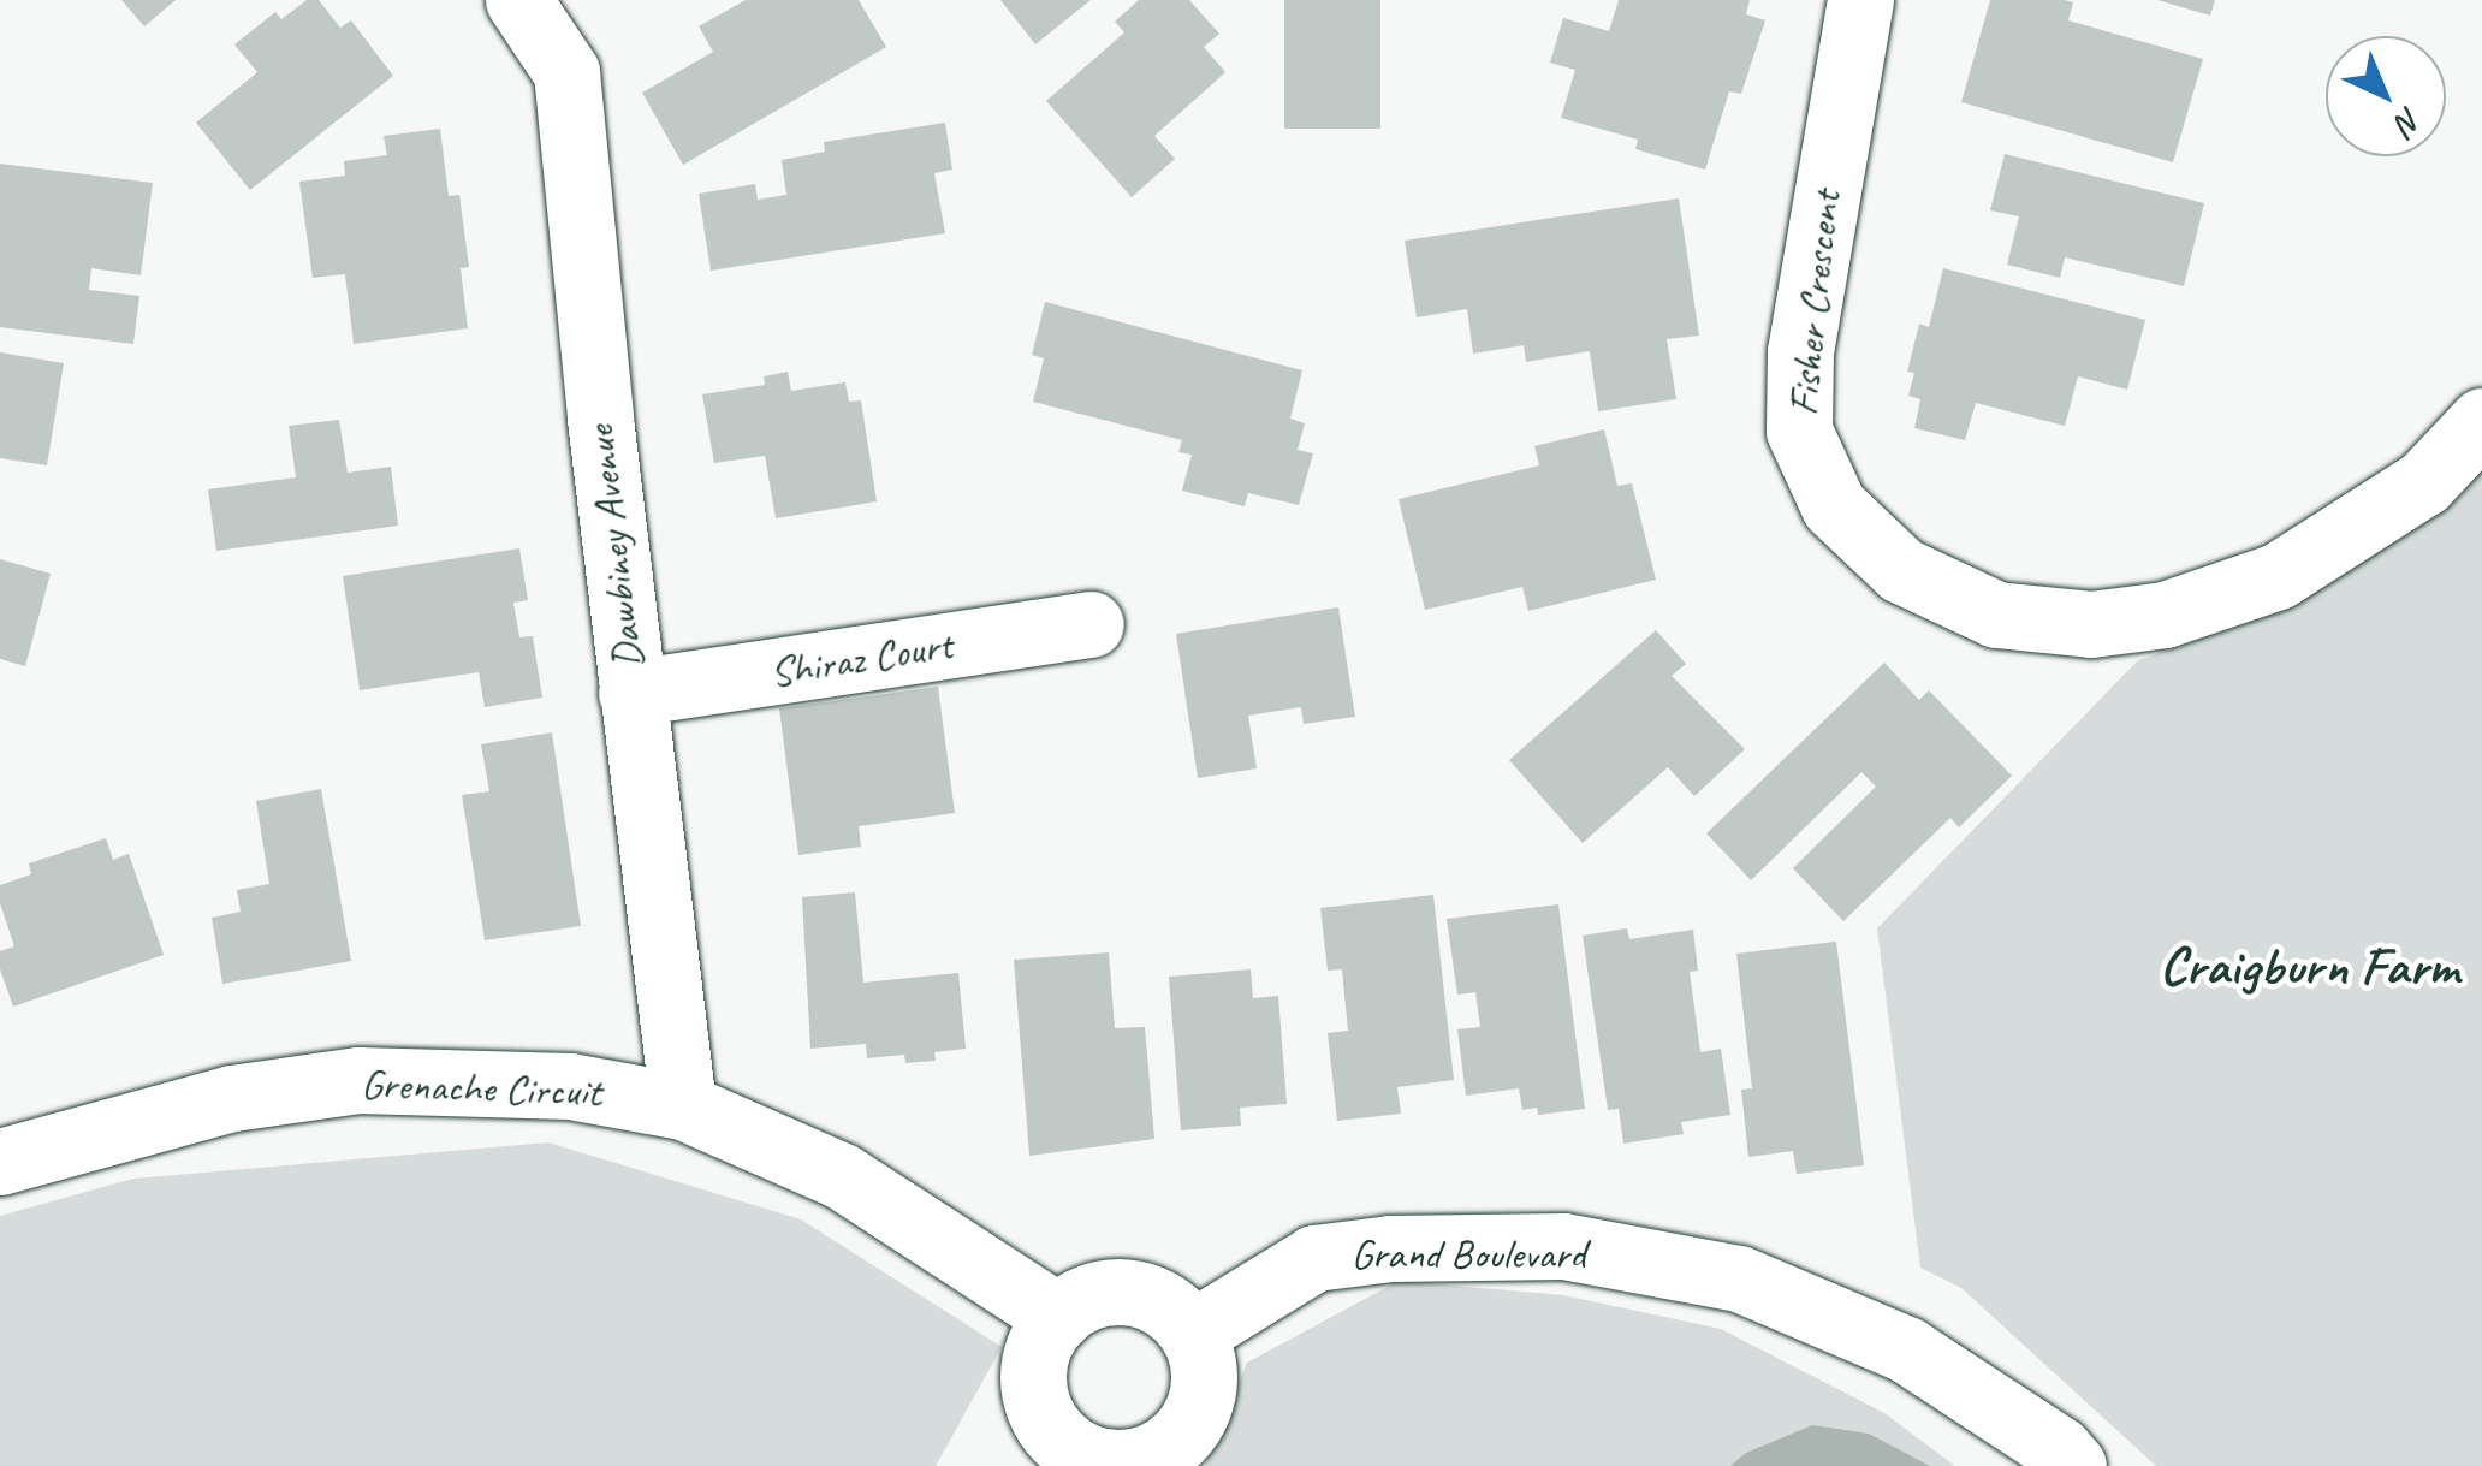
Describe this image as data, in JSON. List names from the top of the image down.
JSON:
{
  "streets": {
    "street": [
      "Fisher Crescent",
      "Dawbiney Avenue",
      "Shiraz Court",
      "Grenache Circuit",
      "Grand Boulevard"
    ]
  },
  "crossings": [
    ["Dawbiney Avenue", "Shiraz Court"],
    ["Dawbiney Avenue", "Grenache Circuit"],
    ["Grenache Circuit", "Grand Boulevard"]
  ],
  "districts": ["Craigburn Farm"],
  "north": "bottom right"
}
